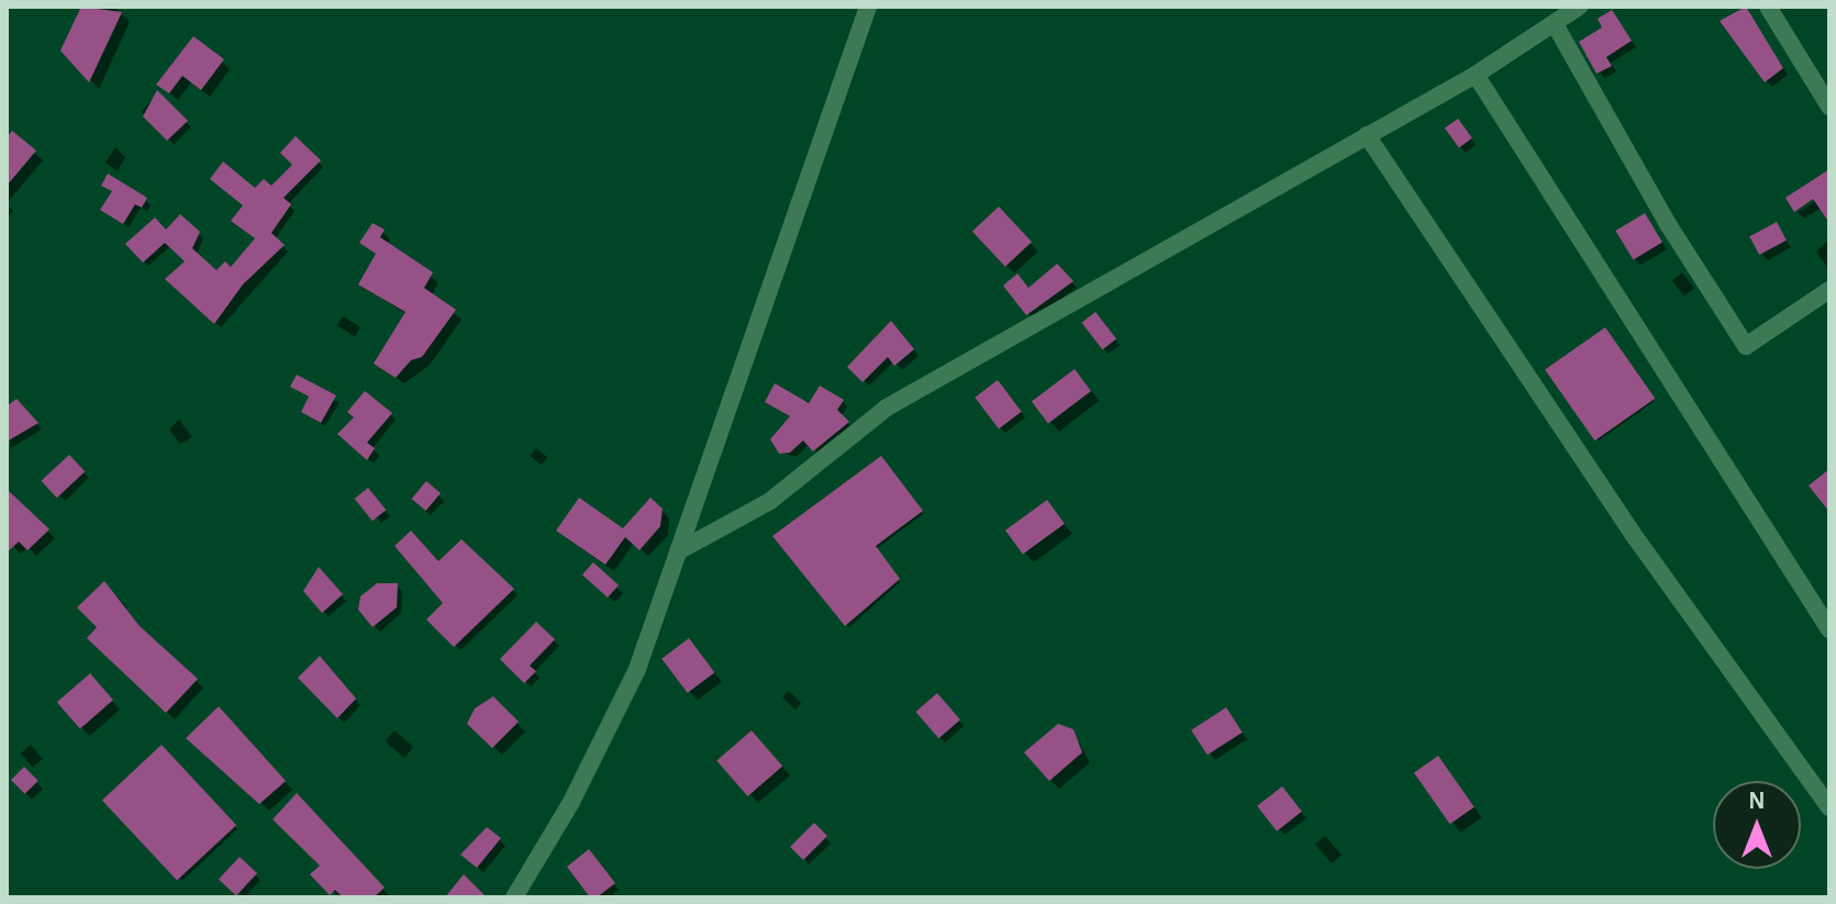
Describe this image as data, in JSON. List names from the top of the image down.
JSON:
{
  "north": "top"
}
